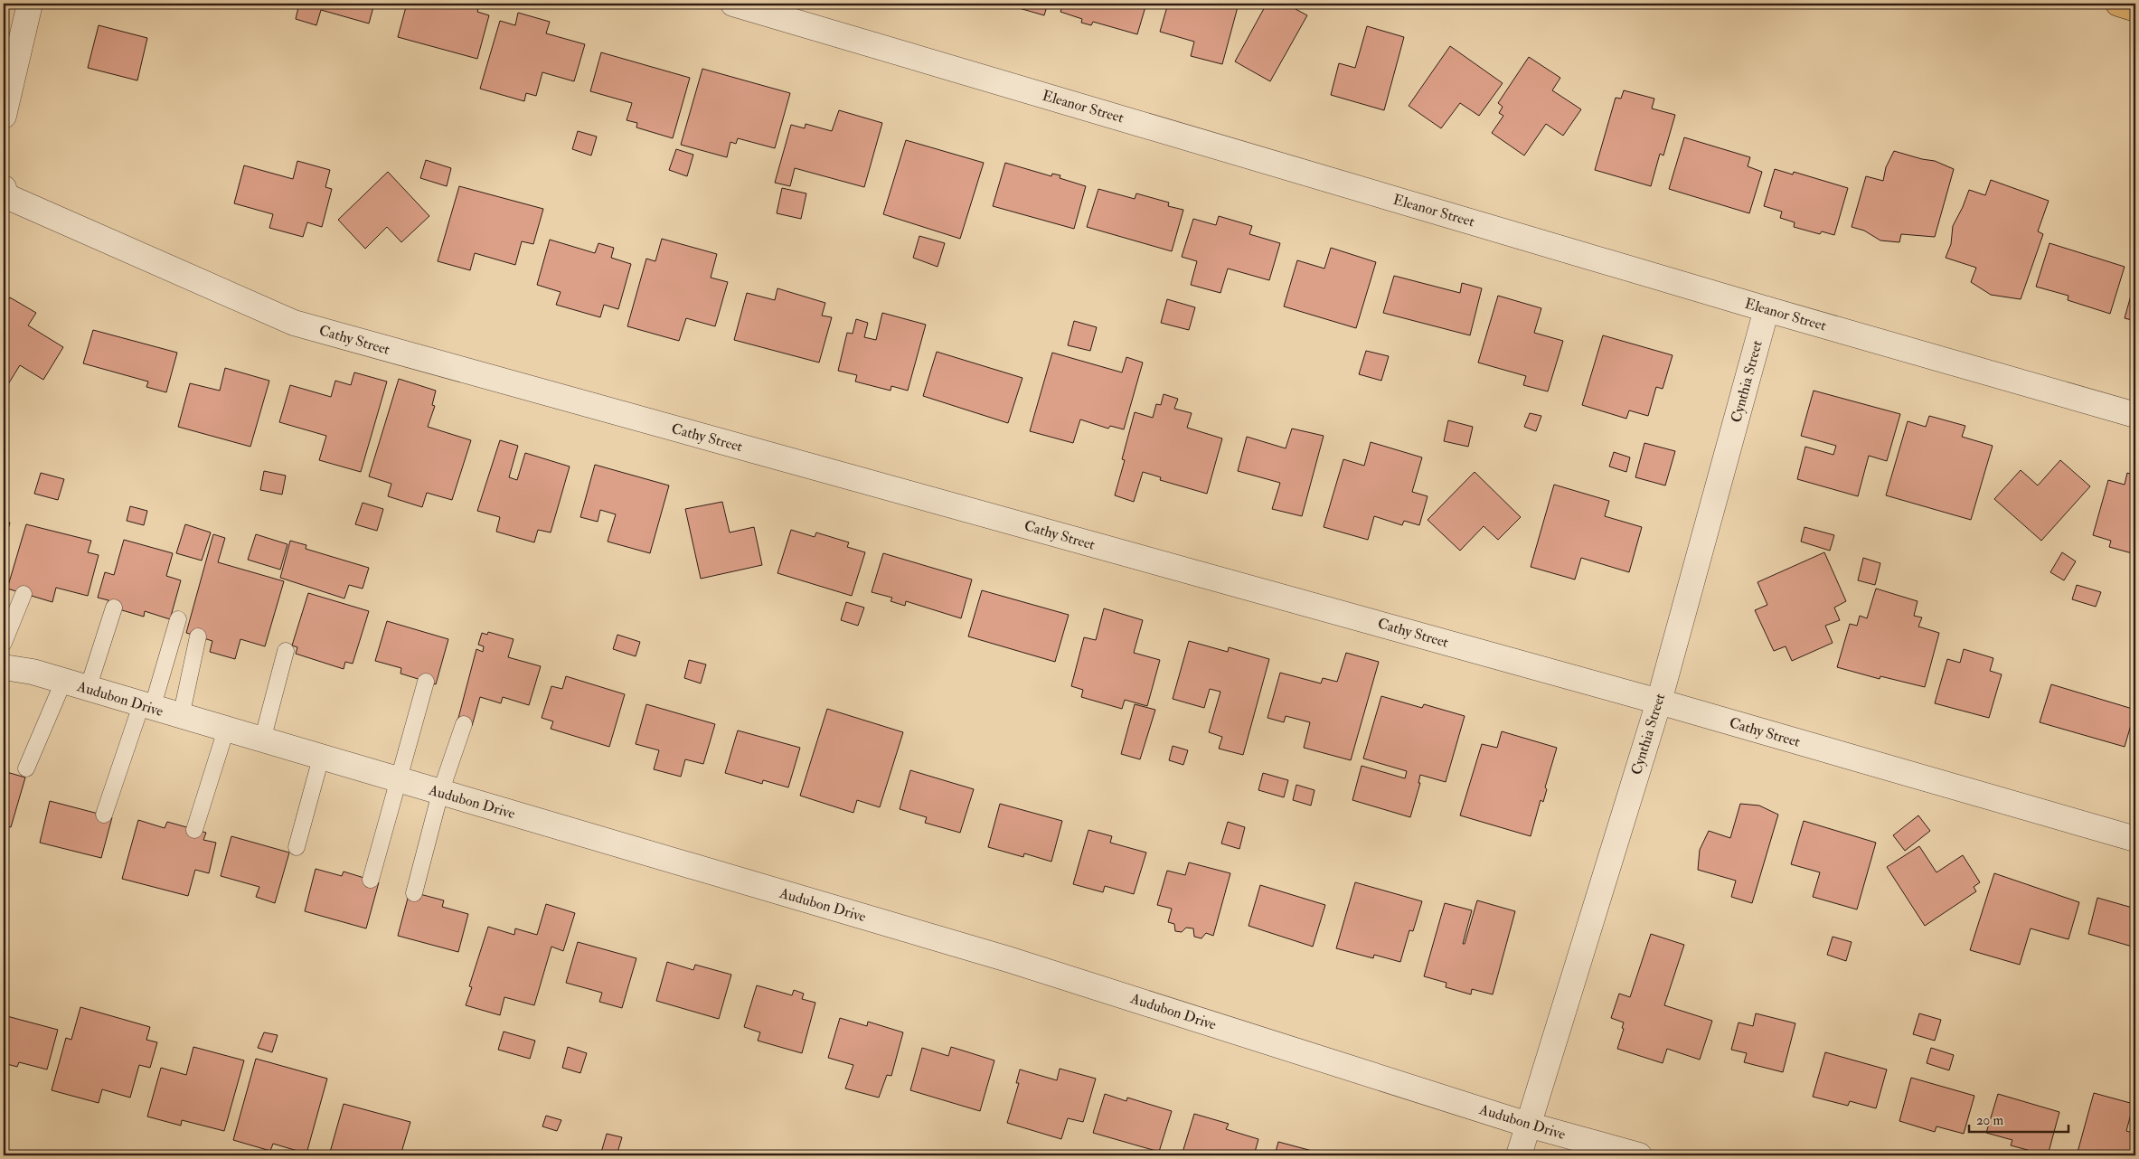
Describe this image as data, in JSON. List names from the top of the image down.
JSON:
{
  "streets": {
    "street": [
      "Eleanor Street",
      "Cathy Street",
      "Cynthia Street",
      "Audubon Drive"
    ]
  },
  "crossings": [
    ["Eleanor Street", "Cynthia Street"],
    ["Cathy Street", "Cynthia Street"],
    ["Cynthia Street", "Audubon Drive"]
  ],
  "scale_bar": "20 m"
}
